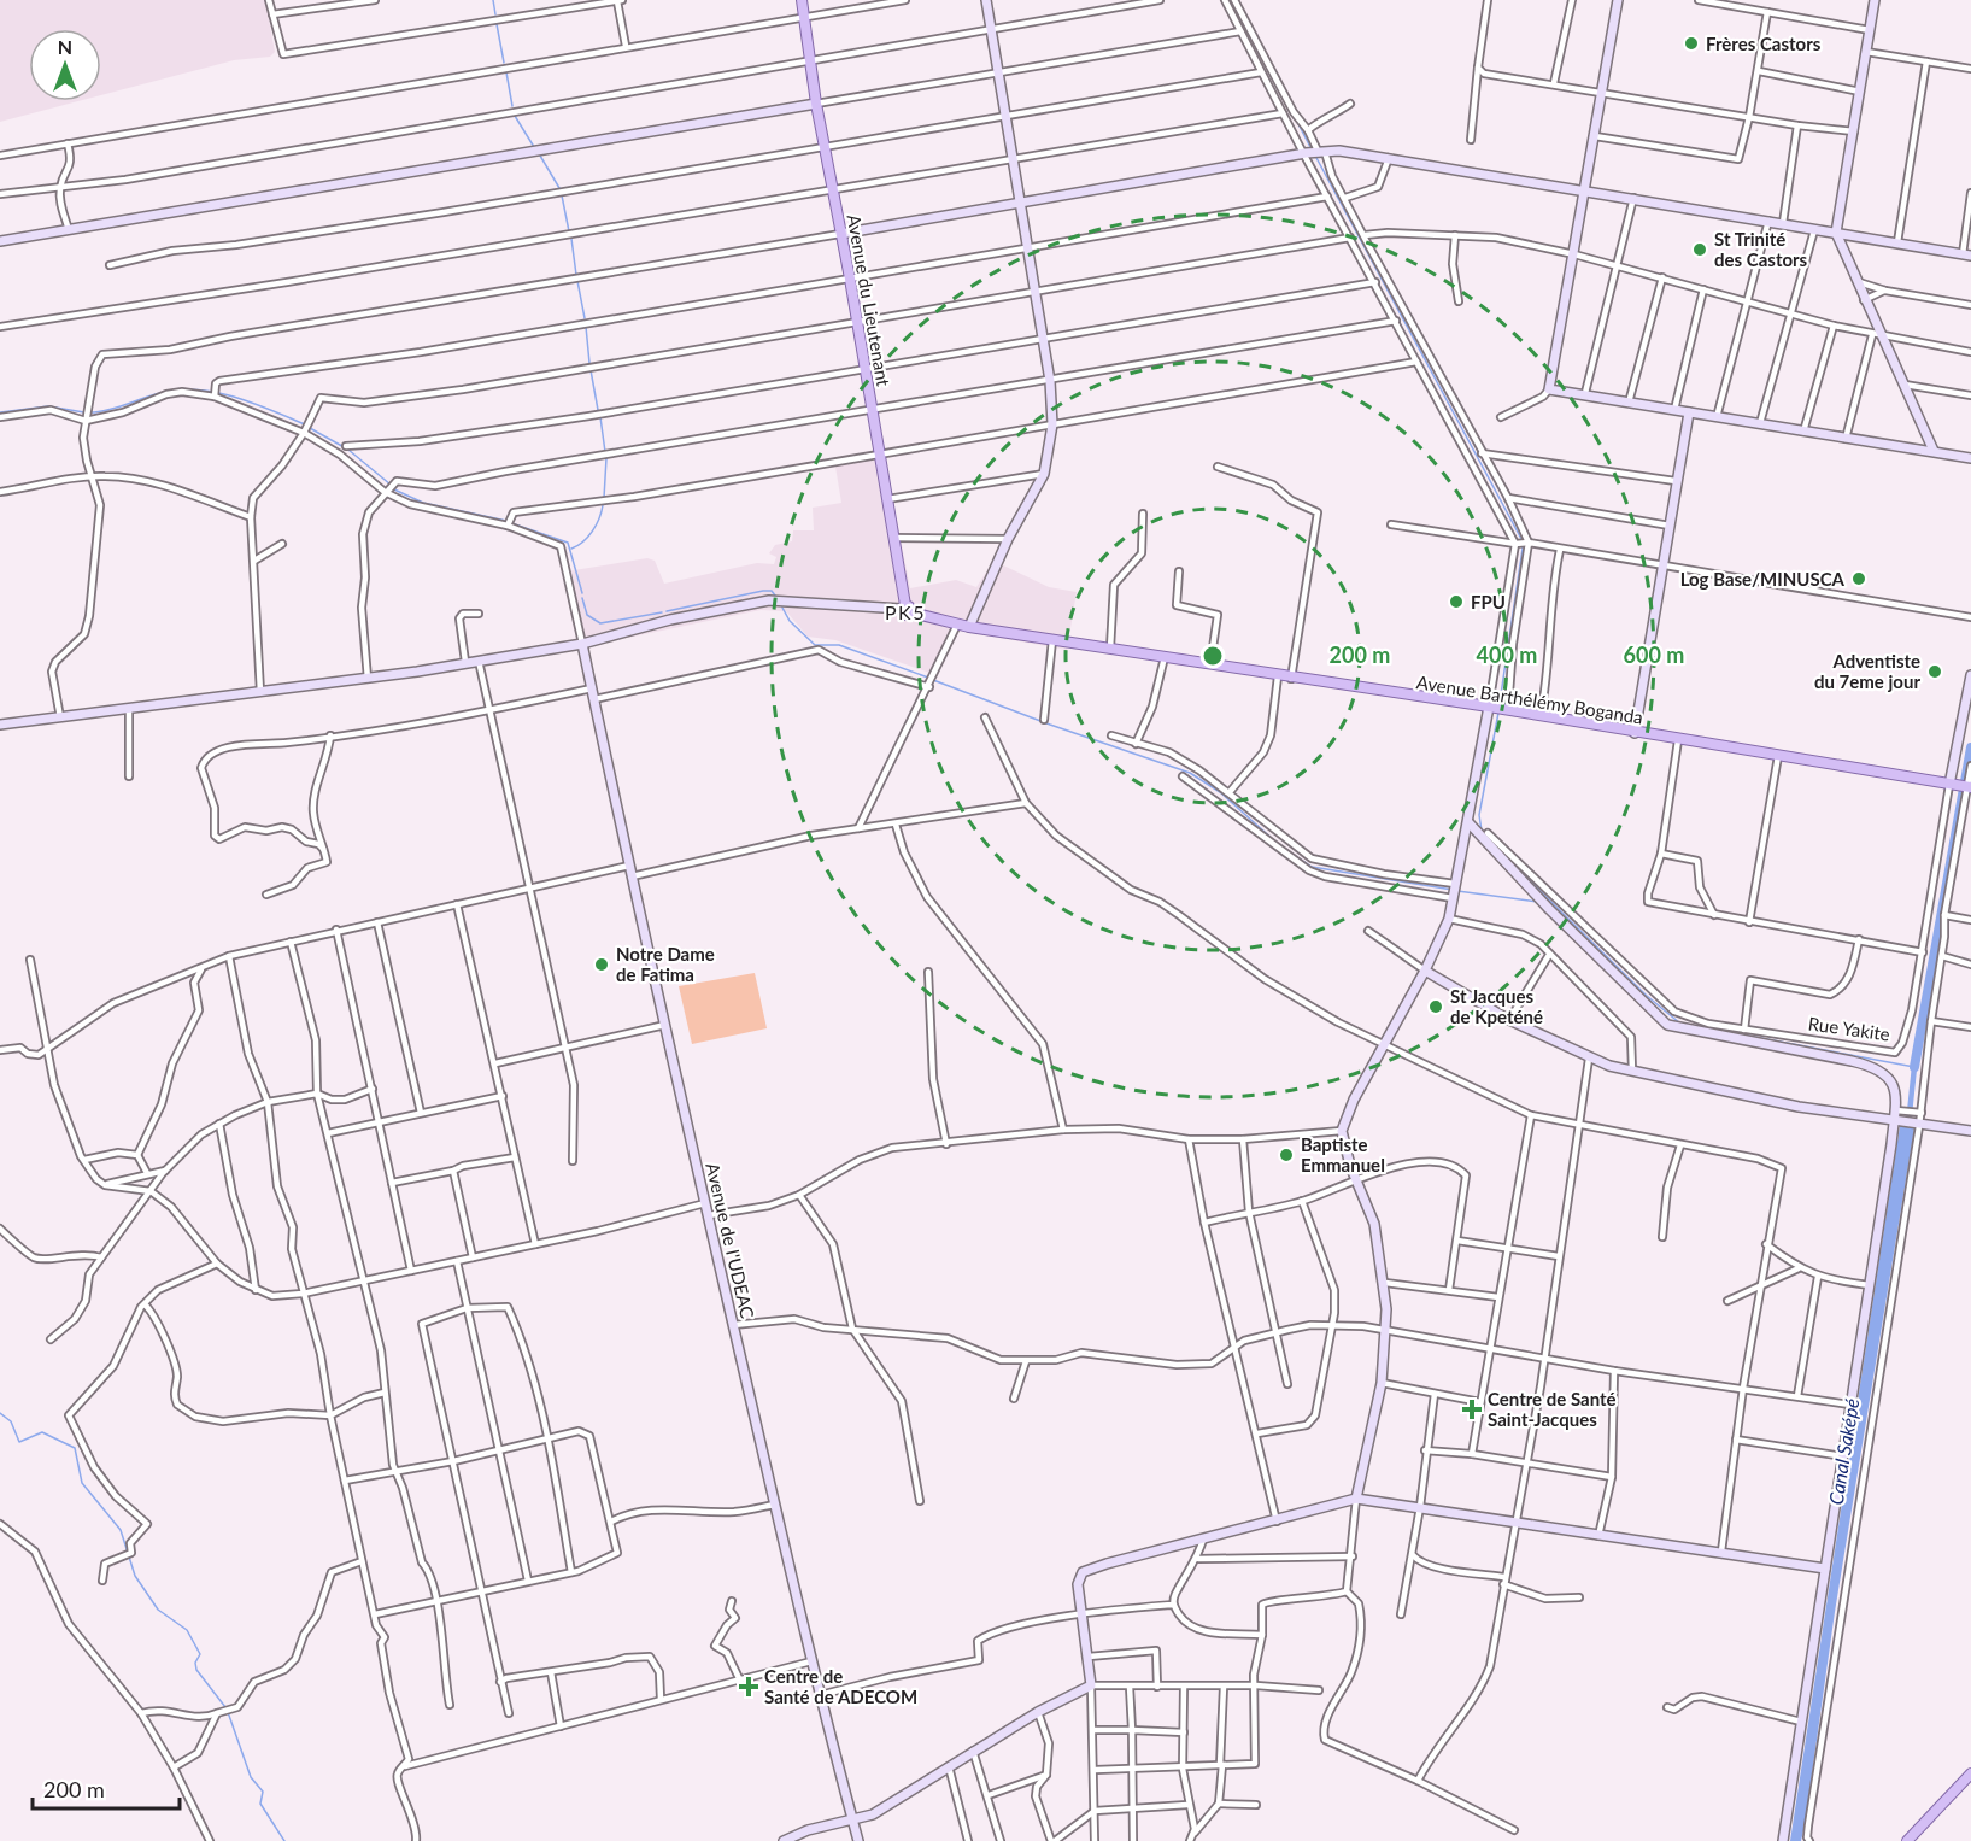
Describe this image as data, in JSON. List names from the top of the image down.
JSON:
{
  "streets": {
    "main road": ["Avenue du Lieutenant", "Avenue Barthélémy Boganda"],
    "street": ["Rue Yakite", "Avenue de I'UDEAC"]
  },
  "crossings": [
    ["Avenue du Lieutenant", "Avenue Barthélémy Boganda"],
    ["Avenue Barthélémy Boganda", "Rue Yakite"]
  ],
  "districts": ["PK5"],
  "water": ["Canal Saképé"],
  "places": {
    "other": [
      "Frères Castors",
      "St Trinité des Castors",
      "Log Base/MINUSCA",
      "FPU",
      "Adventiste du 7eme jour",
      "Notre Dame de Fatima",
      "St Jacques de Kpeténé",
      "Baptiste Emmanuel"
    ],
    "health": ["Centre de Santé Saint-Jacques", "Centre de Santé de ADECOM"]
  },
  "scale_bar": "200 m",
  "north": "top",
  "rings": ["200 m", "400 m", "600 m"]
}
